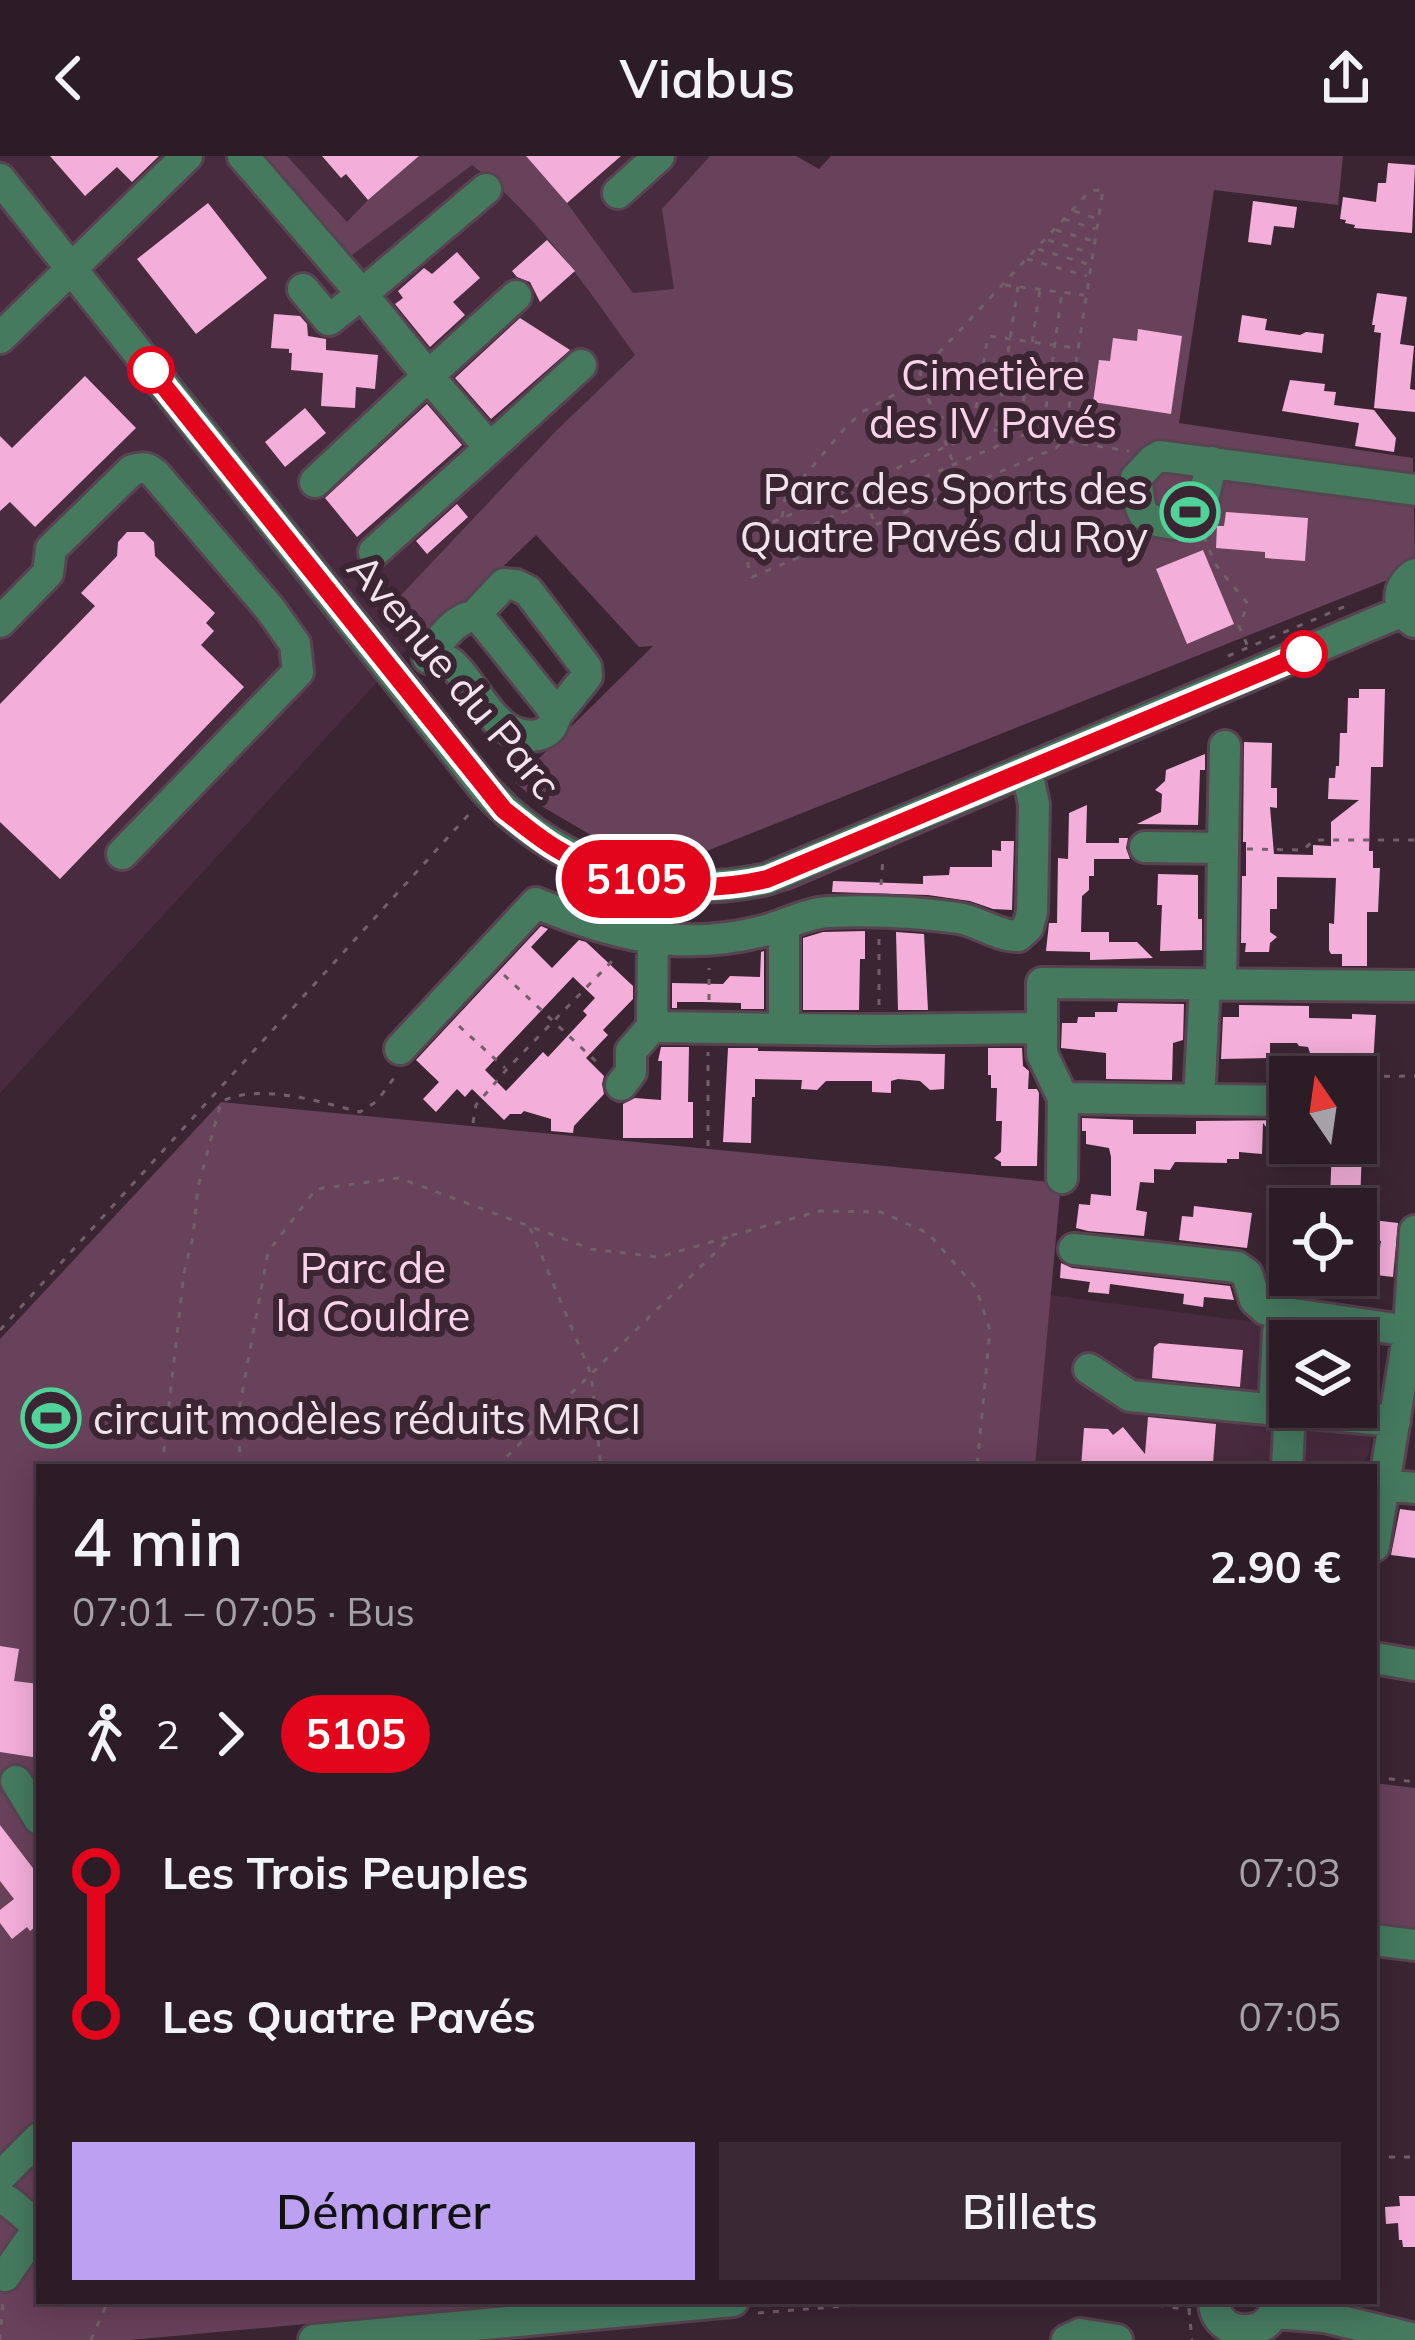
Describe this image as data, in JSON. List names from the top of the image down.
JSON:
{
  "streets": {
    "street": ["Avenue du Parc"]
  },
  "parks": ["Cimetière des IV Pavés", "Parc de la Couldre"],
  "places": {
    "sports": ["Parc des Sports des Quatre Pavés du Roy", "circuit modèles réduits MRCI"]
  },
  "lines": ["bus line 5105"],
  "north": "top",
  "page": {
    "header": "Viabus",
    "on_map": "5105",
    "heading": ["4 min", "07:01 – 07:05 · Bus", "2.90 €"],
    "legs": ["2", "5105"],
    "list": [
      {
        "name": "Les Trois Peuples",
        "value": "07:03"
      },
      {
        "name": "Les Quatre Pavés",
        "value": "07:05"
      }
    ],
    "buttons": ["Démarrer", "Billets"]
  }
}
